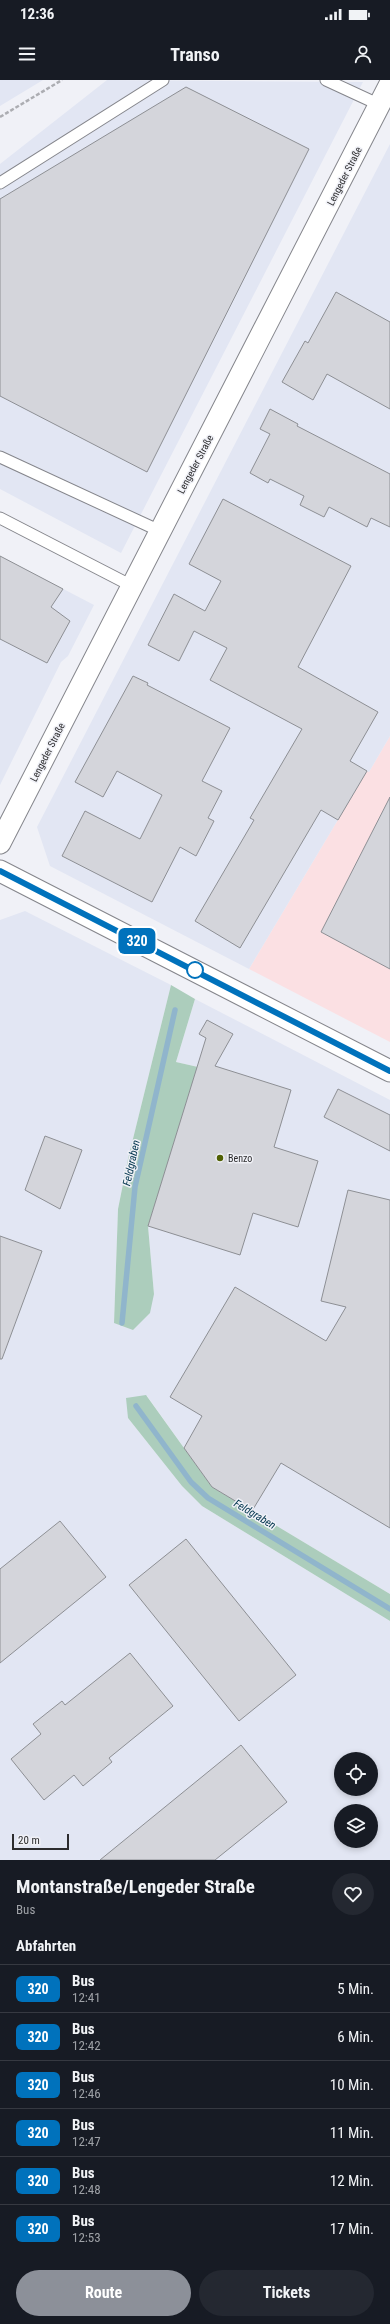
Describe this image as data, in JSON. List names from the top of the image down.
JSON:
{
  "streets": {
    "street": ["Lengeder Straße"]
  },
  "water": ["Feldgraben"],
  "places": ["Benzo"],
  "lines": ["bus line 320"],
  "scale_bar": "20 m",
  "page": {
    "status": "12:36",
    "header": "Transo",
    "on_map": "320",
    "scale": "20 m",
    "heading": [
      ["Montanstraße/Lengeder Straße", "Bus"],
      "Abfahrten"
    ],
    "list": [
      {
        "mark": "320",
        "name": "Bus",
        "note": "12:41",
        "value": "5 Min."
      },
      {
        "mark": "320",
        "name": "Bus",
        "note": "12:42",
        "value": "6 Min."
      },
      {
        "mark": "320",
        "name": "Bus",
        "note": "12:46",
        "value": "10 Min."
      },
      {
        "mark": "320",
        "name": "Bus",
        "note": "12:47",
        "value": "11 Min."
      },
      {
        "mark": "320",
        "name": "Bus",
        "note": "12:48",
        "value": "12 Min."
      },
      {
        "mark": "320",
        "name": "Bus",
        "note": "12:53",
        "value": "17 Min."
      }
    ],
    "buttons": ["Route", "Tickets"]
  }
}
